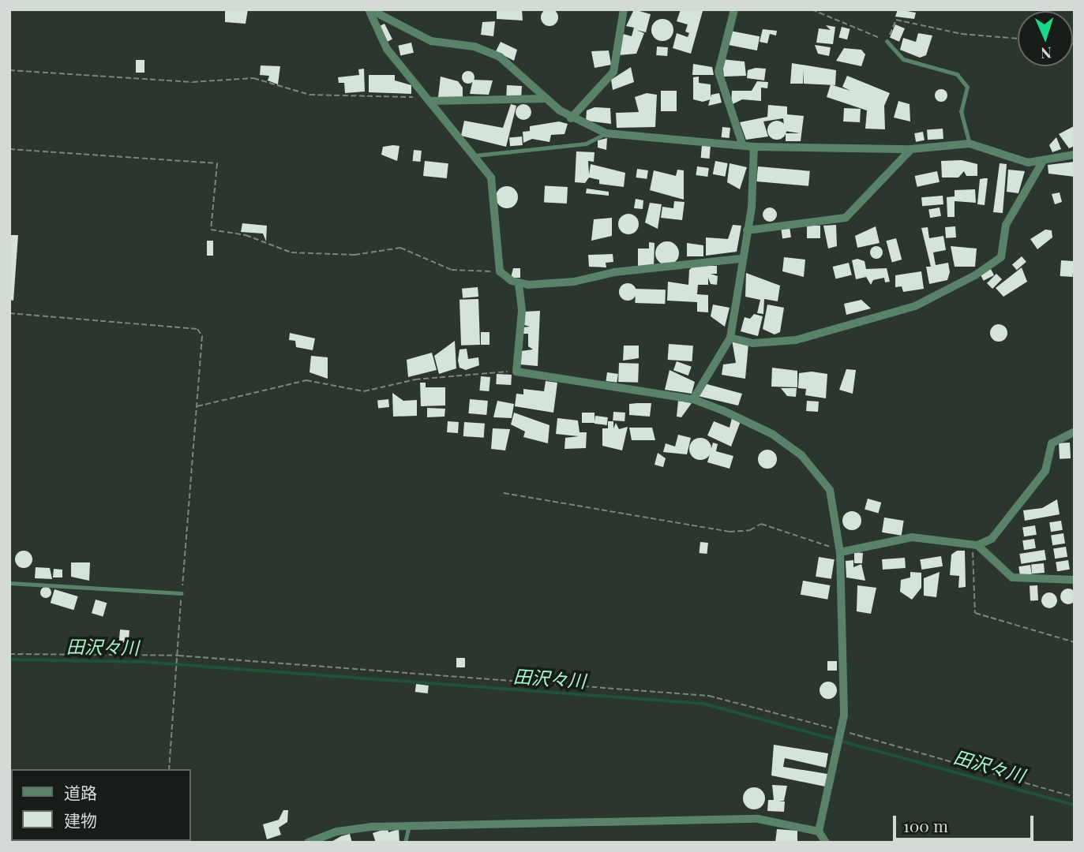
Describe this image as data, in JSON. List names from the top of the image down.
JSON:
{
  "water": ["田沢々川"],
  "legend": ["道路", "建物"],
  "scale_bar": "100 m",
  "north": "bottom"
}
